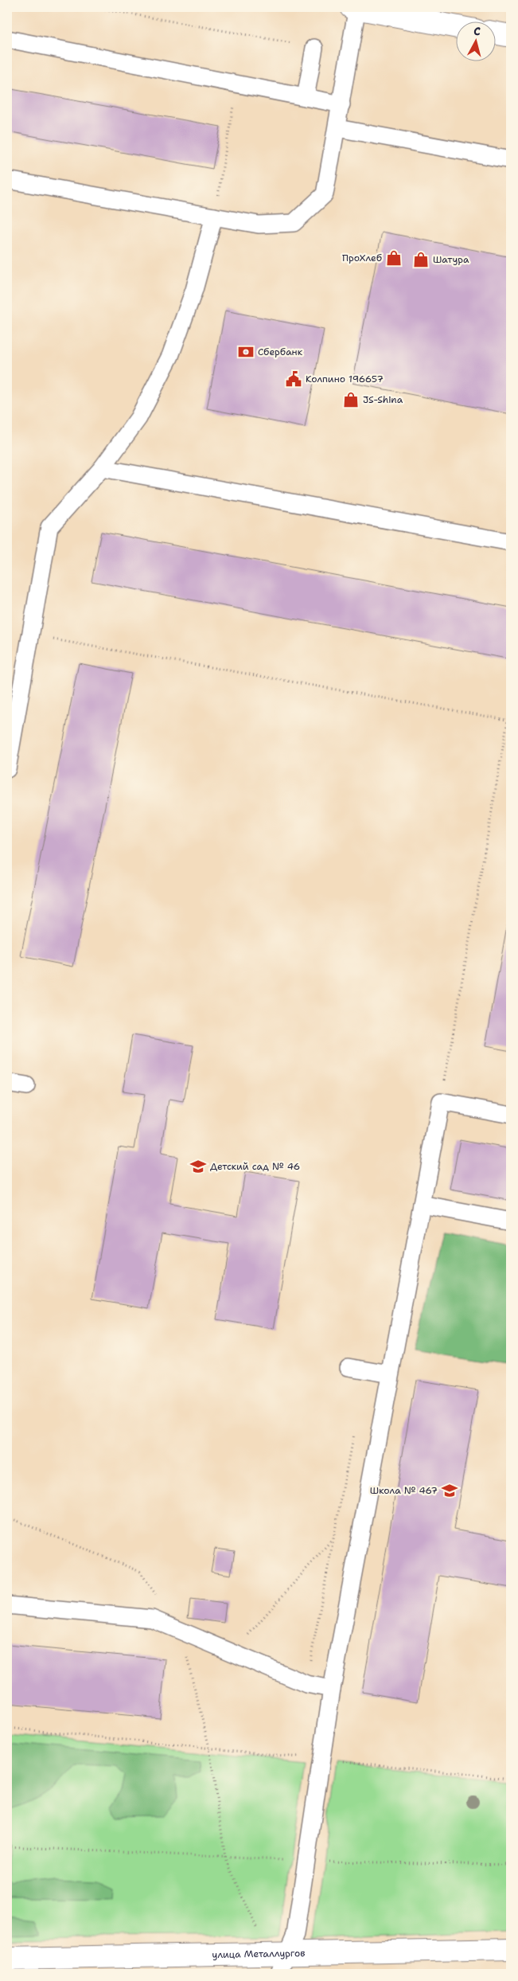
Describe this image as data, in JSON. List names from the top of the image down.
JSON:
{
  "streets": {
    "street": ["улица Металлургов"]
  },
  "places": {
    "shop": ["ПроХлеб", "Шатура", "JS-Shina"],
    "bank": ["Сбербанк"],
    "public building": ["Колпино 196657"],
    "school or university": ["Детский сад № 46", "Школа № 467"]
  },
  "north": "top"
}
